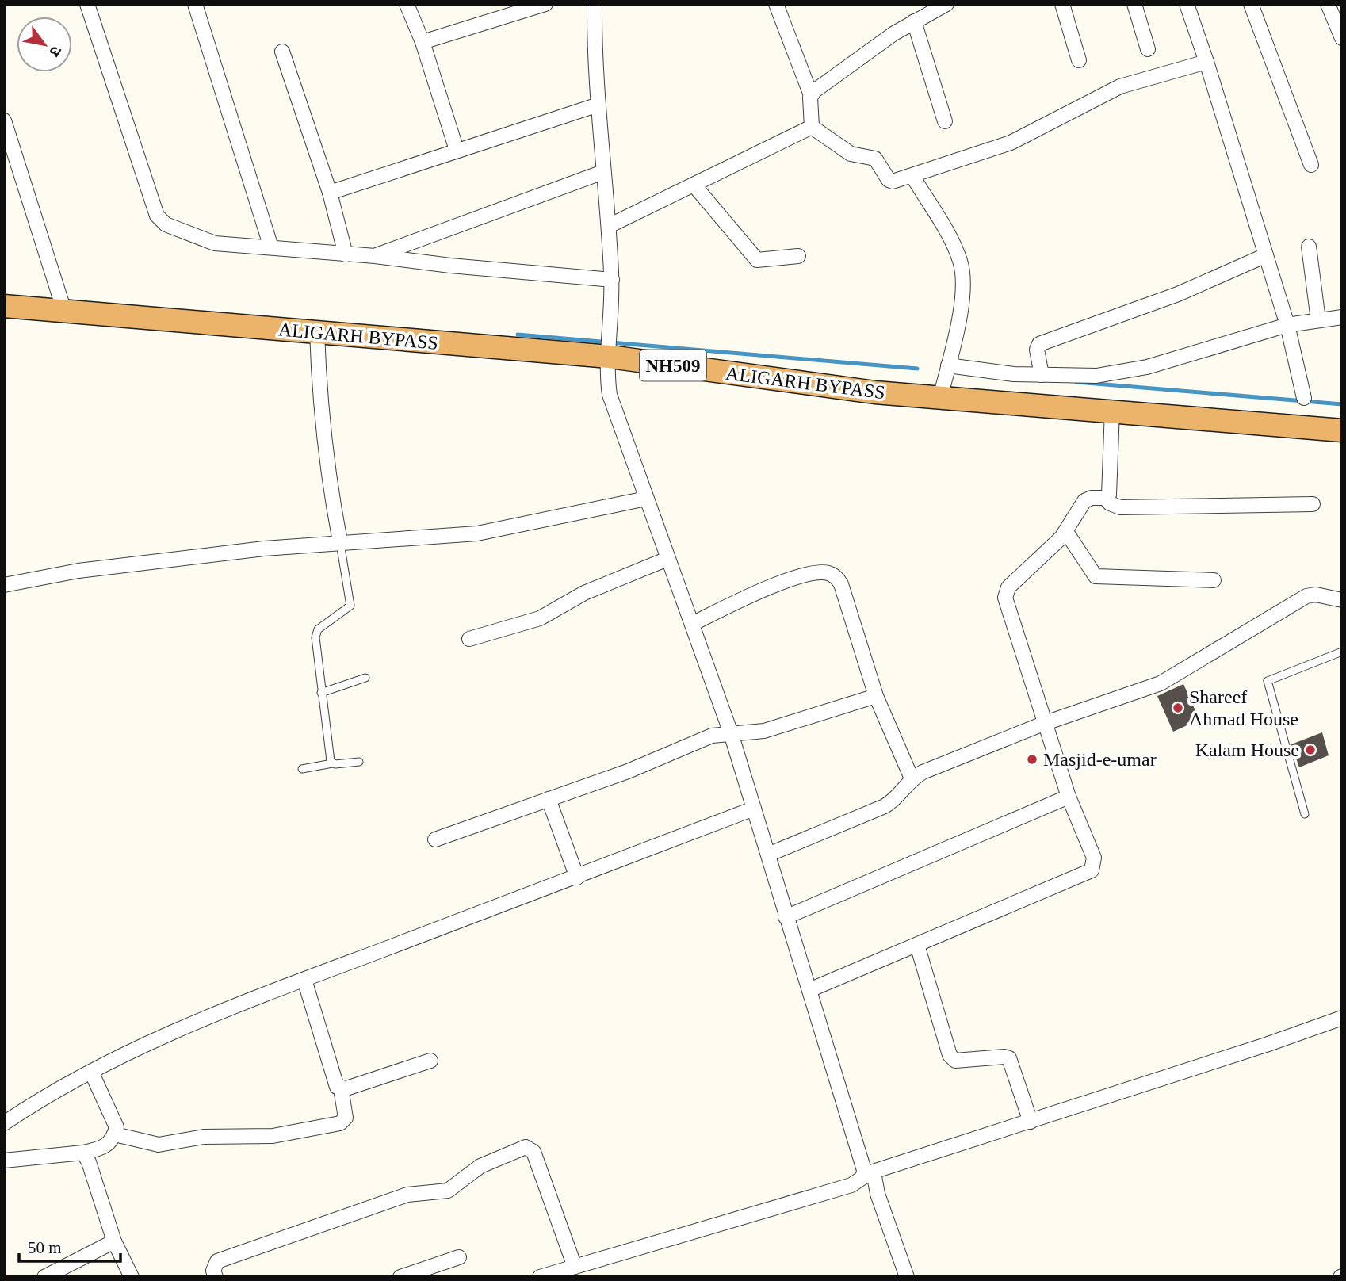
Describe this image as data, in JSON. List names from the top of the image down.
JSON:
{
  "streets": {
    "highway": ["ALIGARH BYPASS", "NH509"]
  },
  "places": ["Shareef Ahmad House", "Kalam House", "Masjid-e-umar"],
  "scale_bar": "50 m",
  "north": "bottom right"
}
